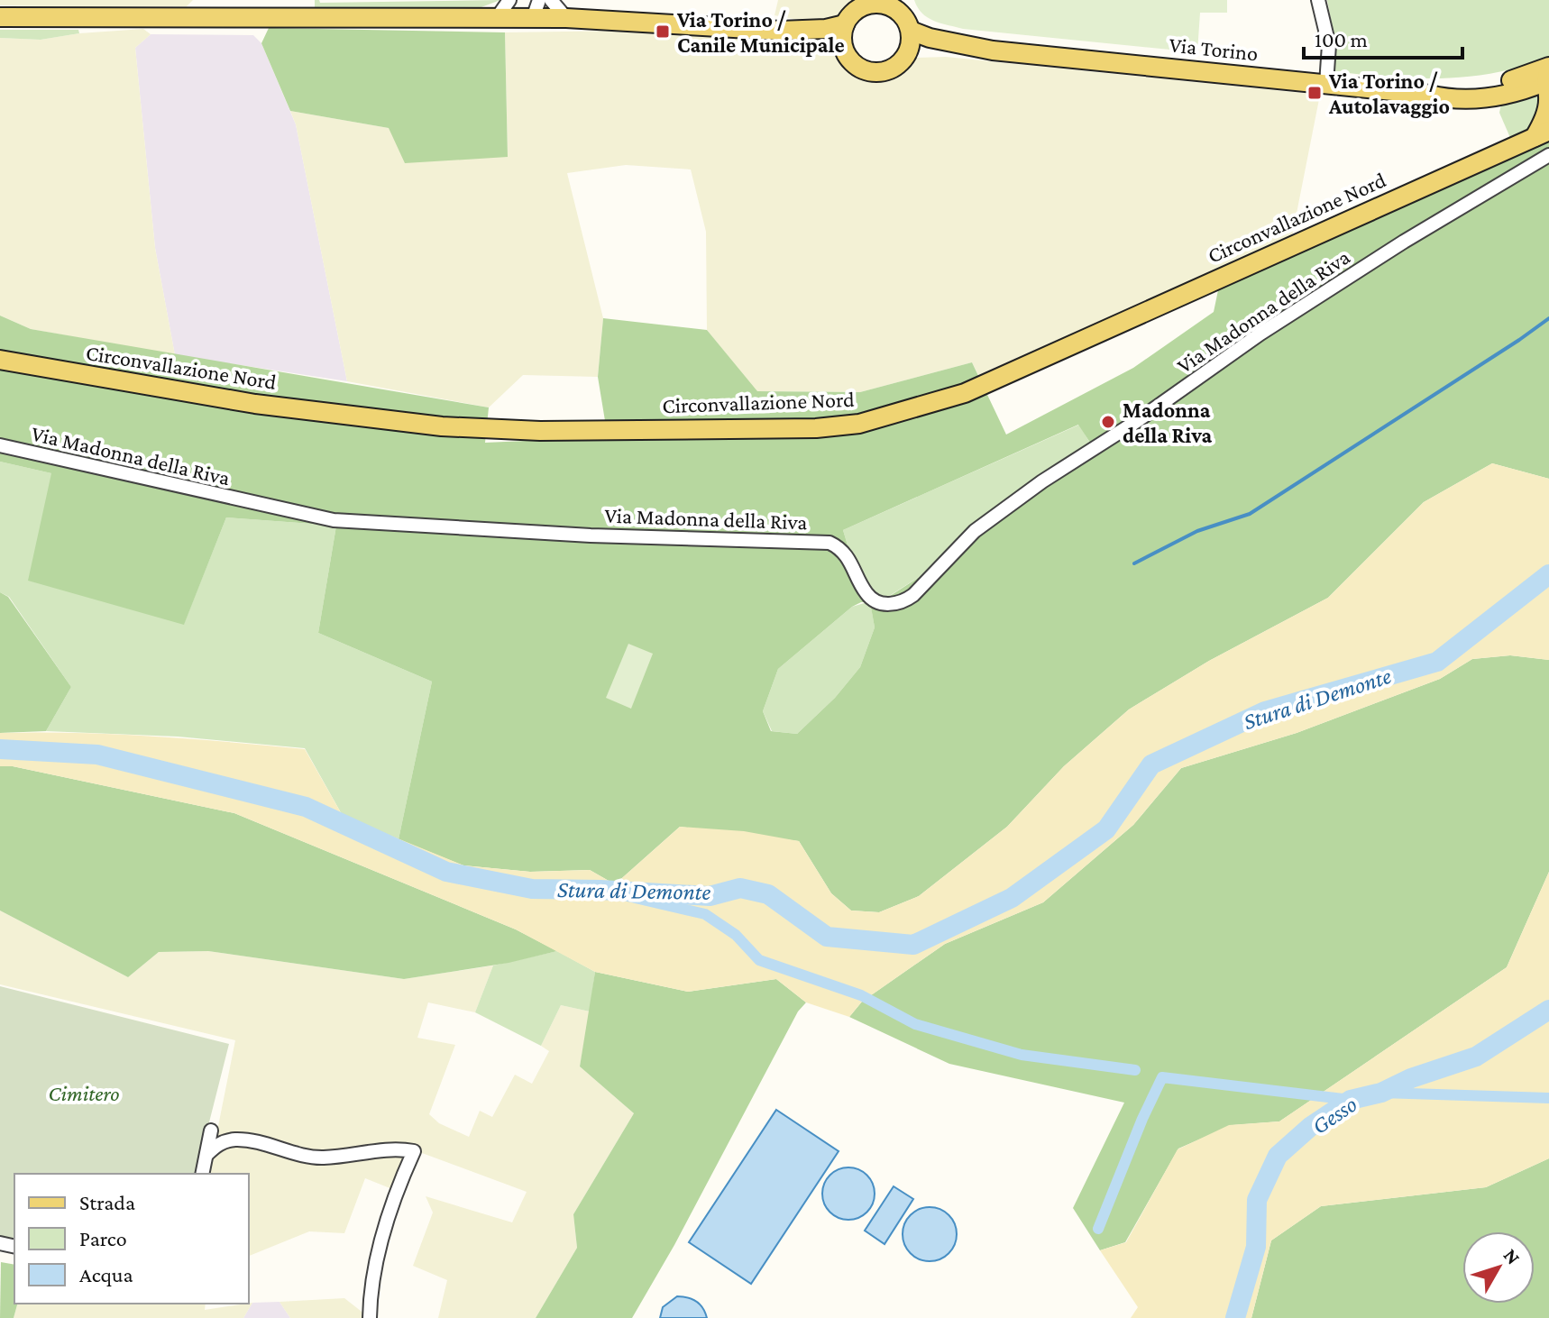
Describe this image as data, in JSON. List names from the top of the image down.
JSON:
{
  "streets": {
    "main road": ["Via Torino", "Circonvallazione Nord"],
    "street": ["Via Madonna della Riva"]
  },
  "water": ["Stura di Demonte", "Gesso"],
  "parks": ["Cimitero"],
  "places": {
    "transit": ["Via Torino / Canile Municipale", "Via Torino / Autolavaggio"],
    "other": ["Madonna della Riva"]
  },
  "legend": ["Strada", "Parco", "Acqua"],
  "scale_bar": "100 m",
  "north": "top right"
}
